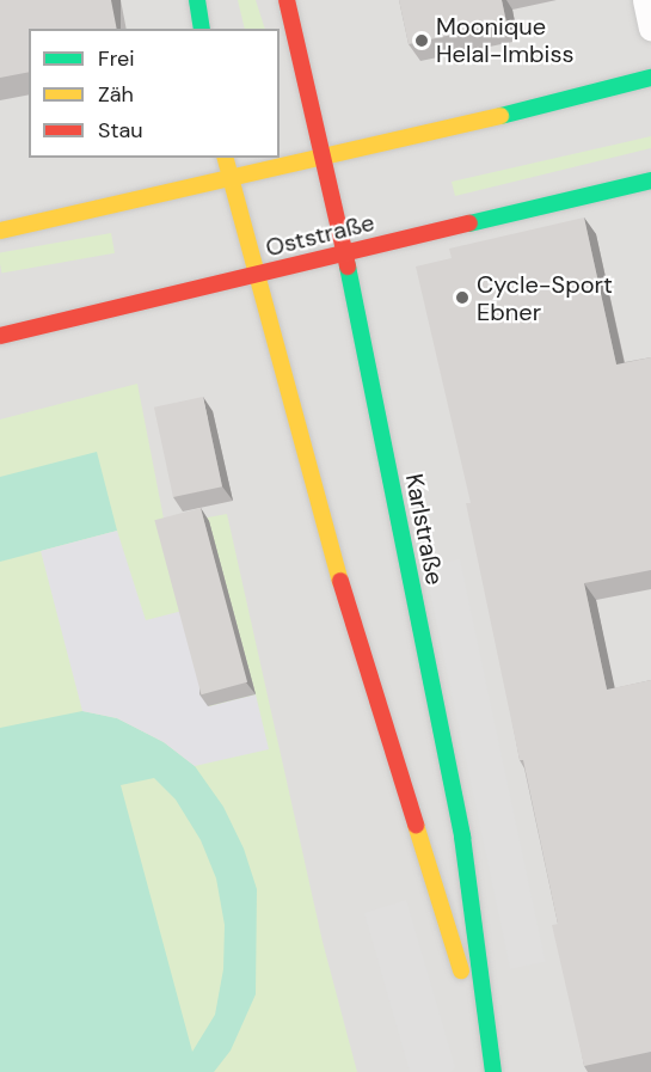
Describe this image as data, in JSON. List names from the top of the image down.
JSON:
{
  "streets": {
    "street": ["Oststraße", "Karlstraße"]
  },
  "crossings": [
    ["Oststraße", "Karlstraße"]
  ],
  "places": ["Moonique Helal-Imbiss", "Cycle-Sport Ebner"],
  "legend": ["Frei", "Zäh", "Stau"]
}
